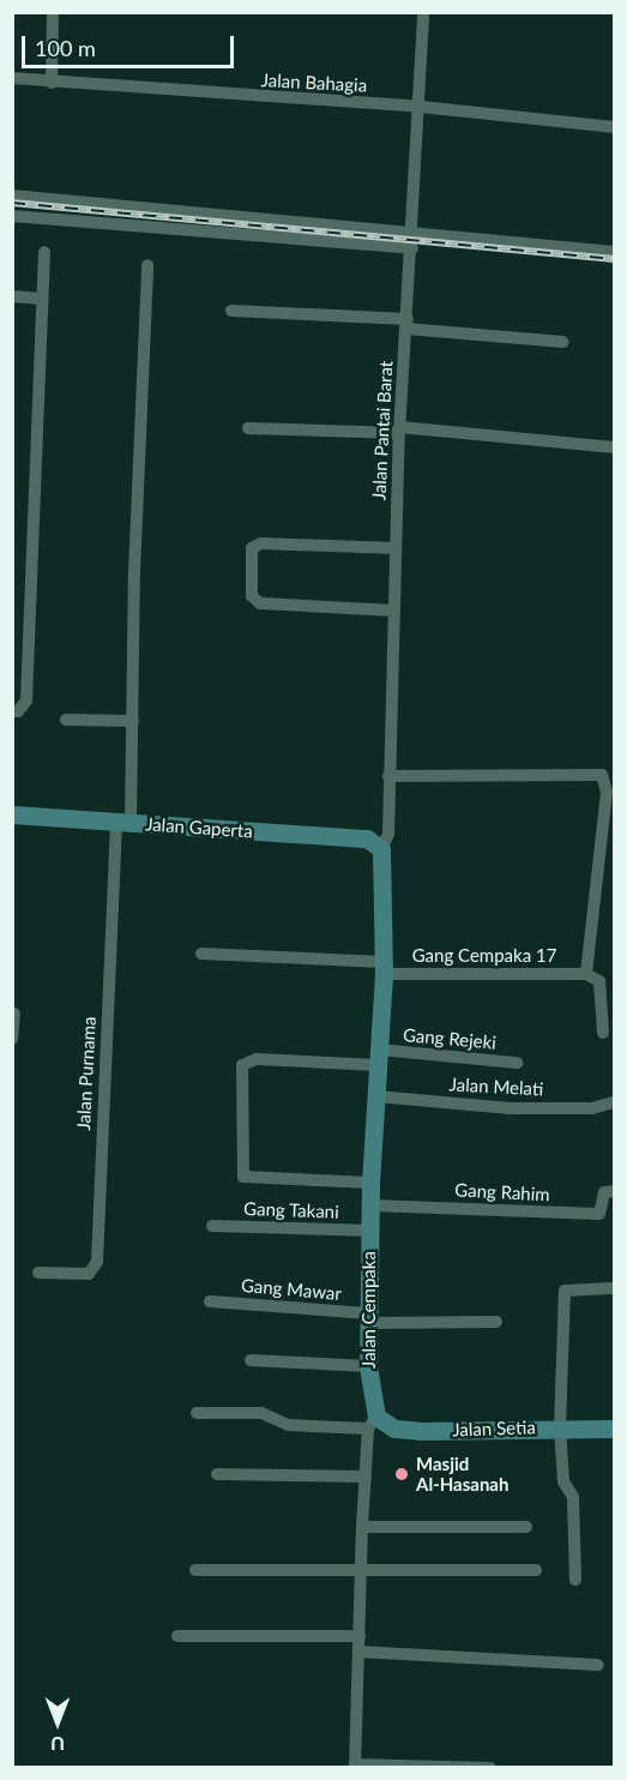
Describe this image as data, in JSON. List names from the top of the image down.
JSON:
{
  "streets": {
    "street": [
      "Jalan Bahagia",
      "Jalan Pantai Barat",
      "Jalan Gaperta",
      "Gang Cempaka 17",
      "Gang Rejeki",
      "Jalan Purnama",
      "Jalan Melati",
      "Gang Rahim",
      "Gang Takani",
      "Gang Mawar",
      "Jalan Cempaka",
      "Jalan Setia"
    ]
  },
  "crossings": [
    ["Jalan Bahagia", "Jalan Pantai Barat"],
    ["Jalan Pantai Barat", "Jalan Gaperta"],
    ["Jalan Pantai Barat", "Jalan Cempaka"],
    ["Jalan Gaperta", "Jalan Purnama"],
    ["Jalan Gaperta", "Jalan Cempaka"],
    ["Gang Cempaka 17", "Jalan Cempaka"],
    ["Gang Rejeki", "Jalan Cempaka"],
    ["Jalan Melati", "Jalan Cempaka"],
    ["Gang Rahim", "Jalan Cempaka"],
    ["Gang Takani", "Jalan Cempaka"],
    ["Gang Mawar", "Jalan Cempaka"],
    ["Jalan Cempaka", "Jalan Setia"]
  ],
  "places": ["Masjid Al-Hasanah"],
  "scale_bar": "100 m",
  "north": "bottom"
}
